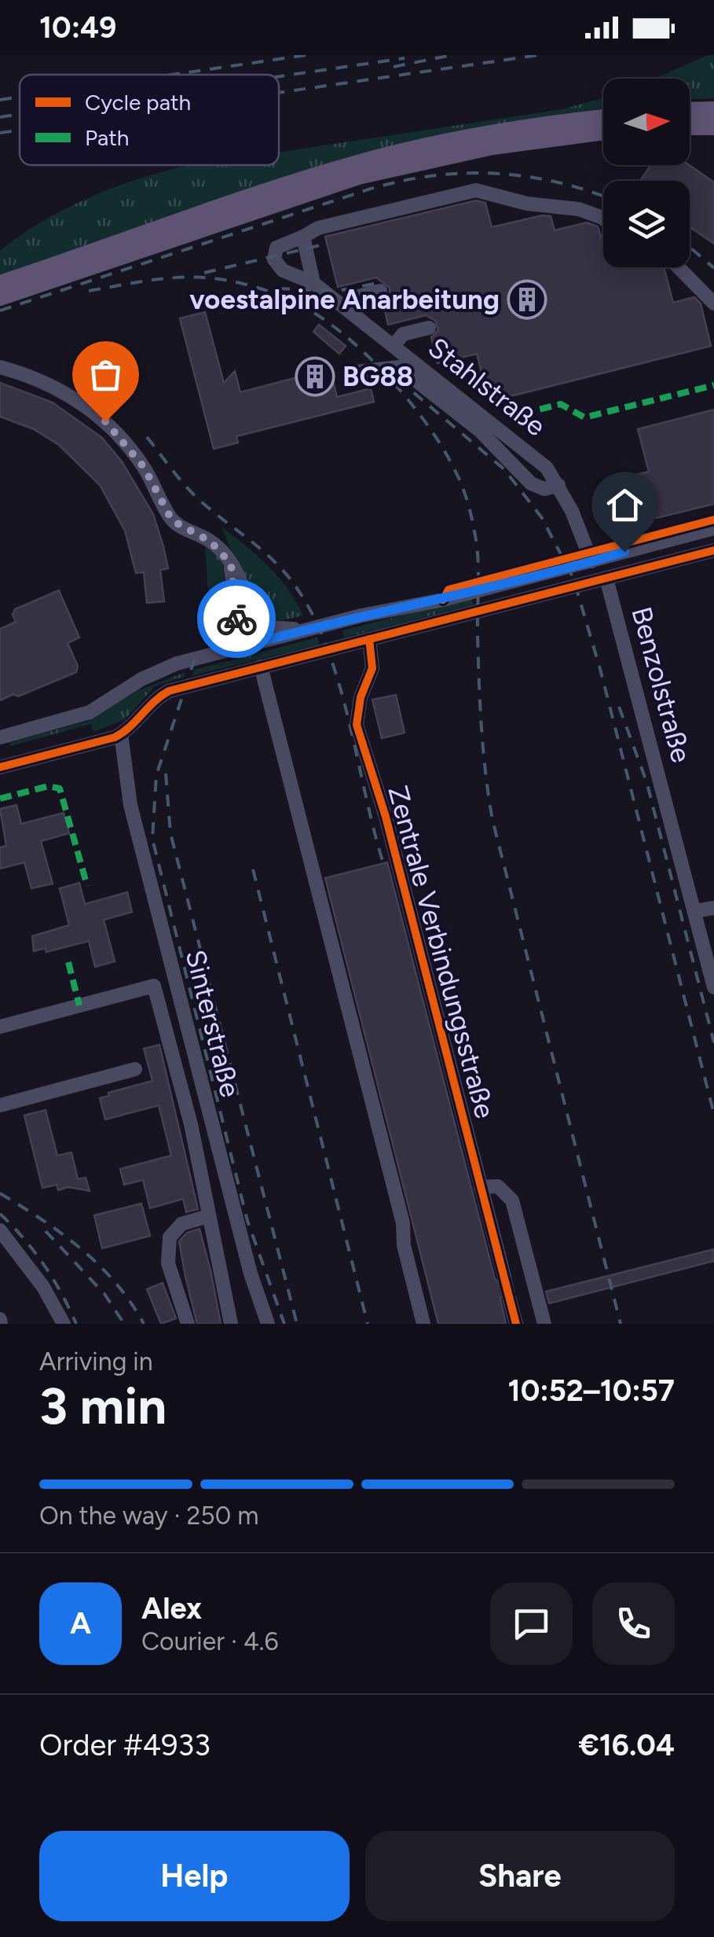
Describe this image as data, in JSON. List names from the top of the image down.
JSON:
{
  "streets": {
    "street": [
      "Stahlstraße",
      "Benzolstraße",
      "Zentrale Verbindungsstraße",
      "Sinterstraße"
    ]
  },
  "places": {
    "building": ["voestalpine Anarbeitung", "BG88"]
  },
  "legend": ["Cycle path", "Path"],
  "north": "right",
  "page": {
    "status": "10:49",
    "heading": ["3 min", "Arriving in", "10:52–10:57"],
    "panel": [
      "Alex",
      "Courier · 4.6",
      "Order #4933",
      "€16.04"
    ],
    "bar": "On the way · 250 m",
    "round": "A",
    "buttons": ["Help", "Share"]
  }
}
